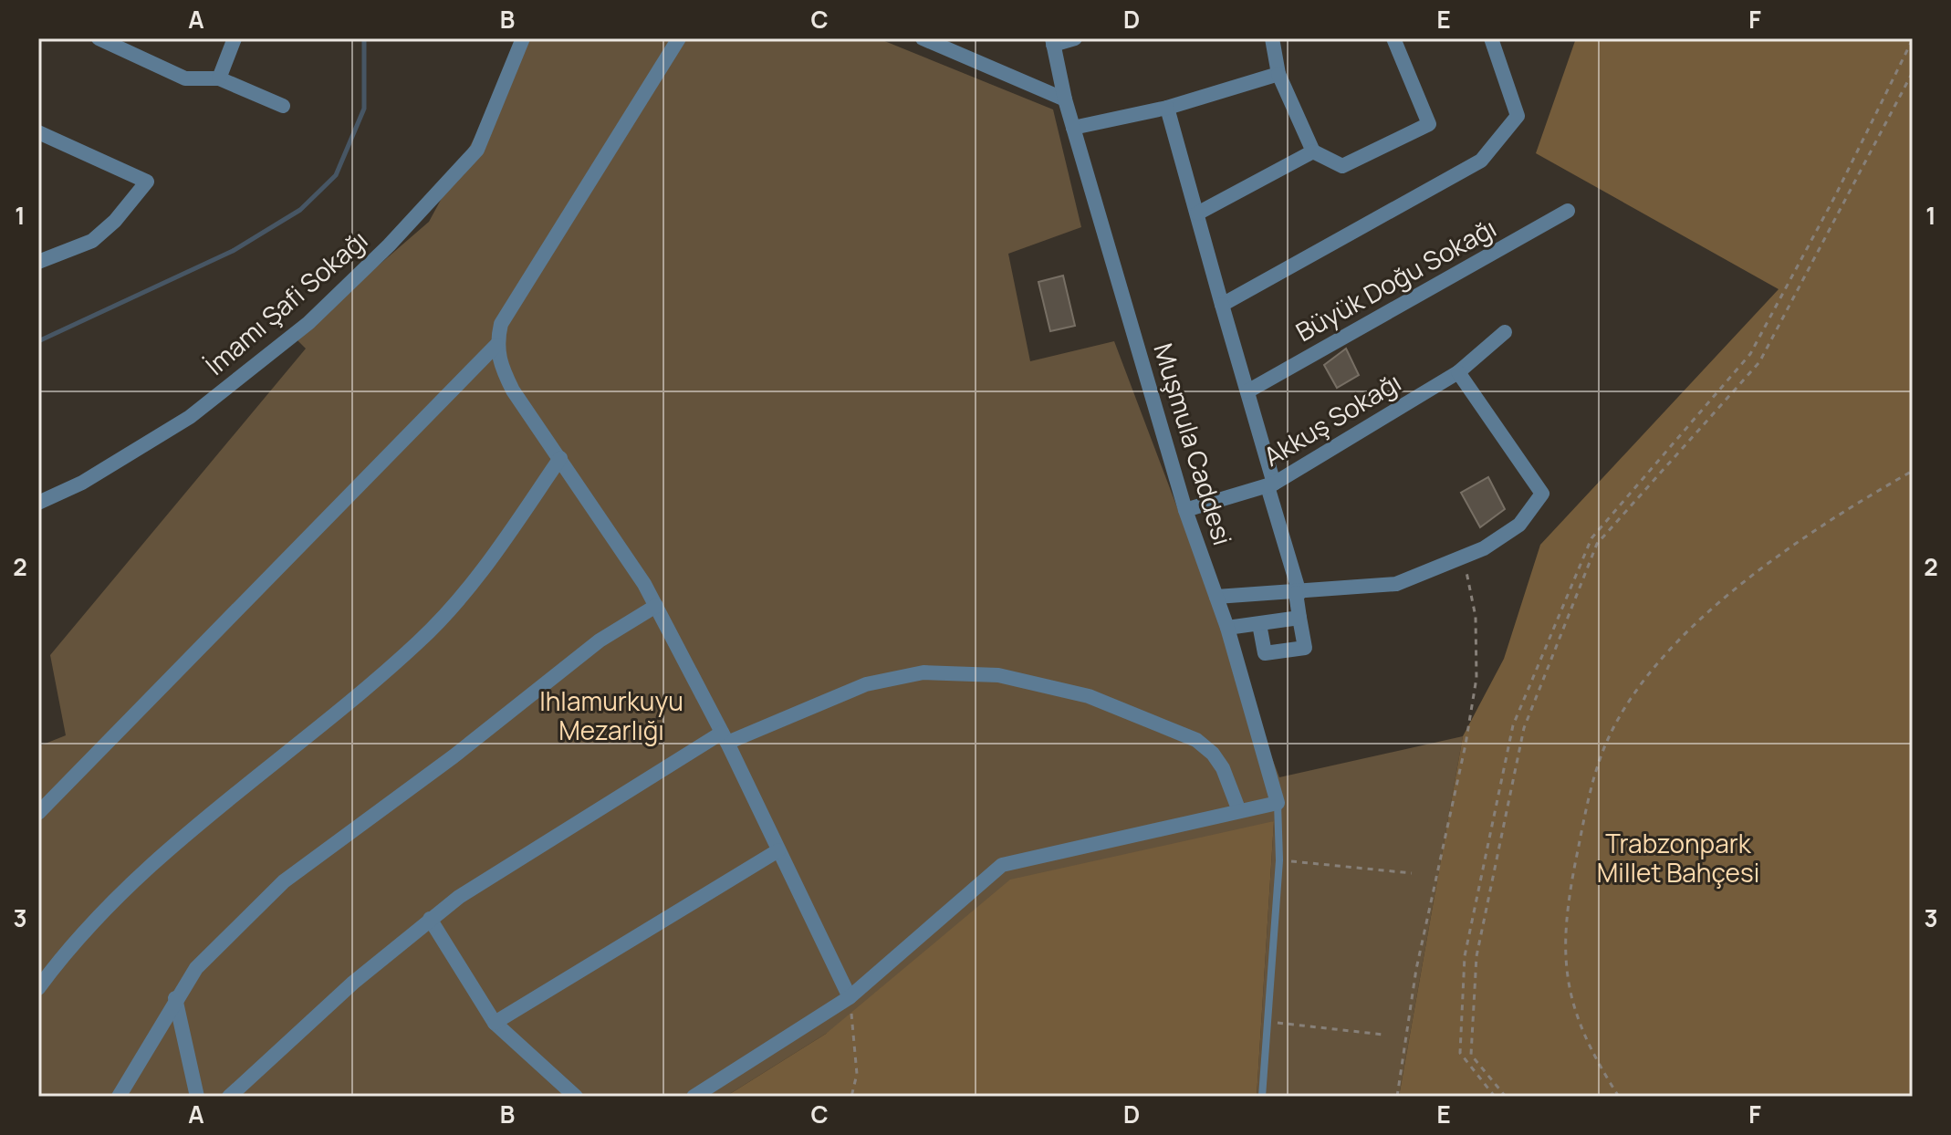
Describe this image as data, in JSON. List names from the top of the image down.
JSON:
{
  "streets": {
    "street": [
      "Büyük Doğu Sokağı",
      "İmamı Şafi Sokağı",
      "Akkuş Sokağı",
      "Muşmula Caddesi"
    ]
  },
  "crossings": [
    ["Akkuş Sokağı", "Muşmula Caddesi"]
  ],
  "parks": ["Ihlamurkuyu Mezarlığı", "Trabzonpark Millet Bahçesi"],
  "grid": {
    "columns": [
      "A",
      "B",
      "C",
      "D",
      "E",
      "F"
    ],
    "rows": ["1", "2", "3"]
  }
}
